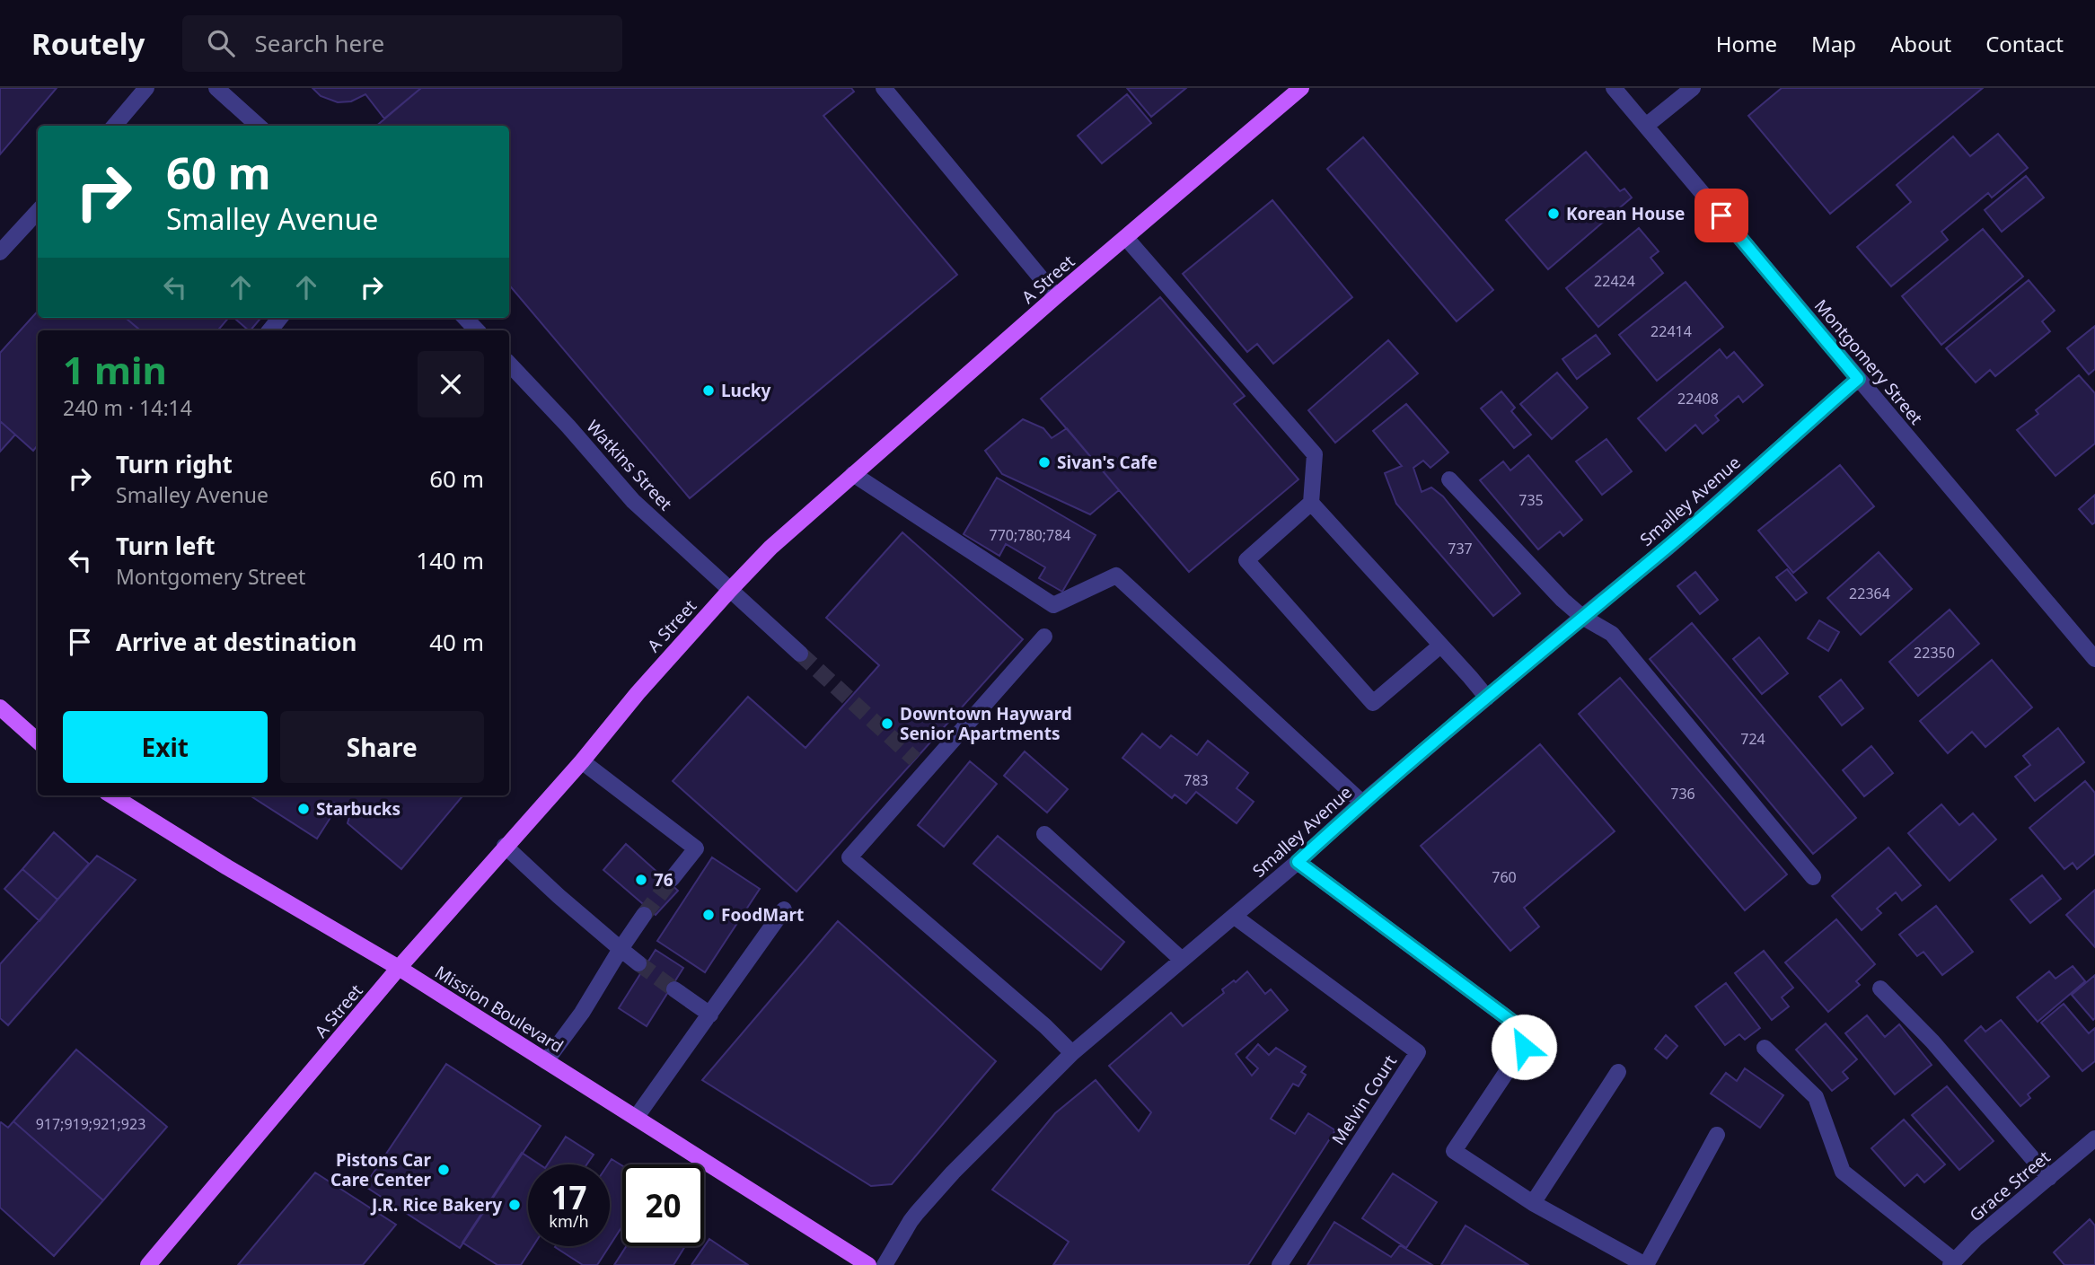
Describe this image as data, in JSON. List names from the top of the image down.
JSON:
{
  "streets": {
    "main road": ["A Street", "Mission Boulevard"],
    "street": [
      "Montgomery Street",
      "Watkins Street",
      "Smalley Avenue",
      "Melvin Court",
      "Grace Street"
    ]
  },
  "crossings": [
    ["A Street", "Watkins Street"],
    ["A Street", "Mission Boulevard"],
    ["Montgomery Street", "Smalley Avenue"],
    ["Smalley Avenue", "Melvin Court"]
  ],
  "places": [
    "Korean House",
    "Lucky",
    "Sivan's Cafe",
    "Downtown Hayward Senior Apartments",
    "Starbucks",
    "76",
    "FoodMart",
    "Pistons Car Care Center",
    "J.R. Rice Bakery"
  ],
  "house_numbers": [
    "22424",
    "22414",
    "22408",
    "735",
    "770;780;784",
    "737",
    "22364",
    "22350",
    "724",
    "783",
    "736",
    "760",
    "917;919;921;923"
  ],
  "page": {
    "header": "Routely",
    "search": "Search here",
    "nav": [
      "Home",
      "Map",
      "About",
      "Contact"
    ],
    "turn": ["60 m", "Smalley Avenue"],
    "heading": ["1 min", "240 m · 14:14"],
    "list": [
      {
        "name": "Turn right",
        "note": "Smalley Avenue",
        "value": "60 m"
      },
      {
        "name": "Turn left",
        "note": "Montgomery Street",
        "value": "140 m"
      },
      {
        "name": "Arrive at destination",
        "value": "40 m"
      }
    ],
    "buttons": ["Exit", "Share"],
    "speed": "17 km/h",
    "limit": "20"
  }
}
